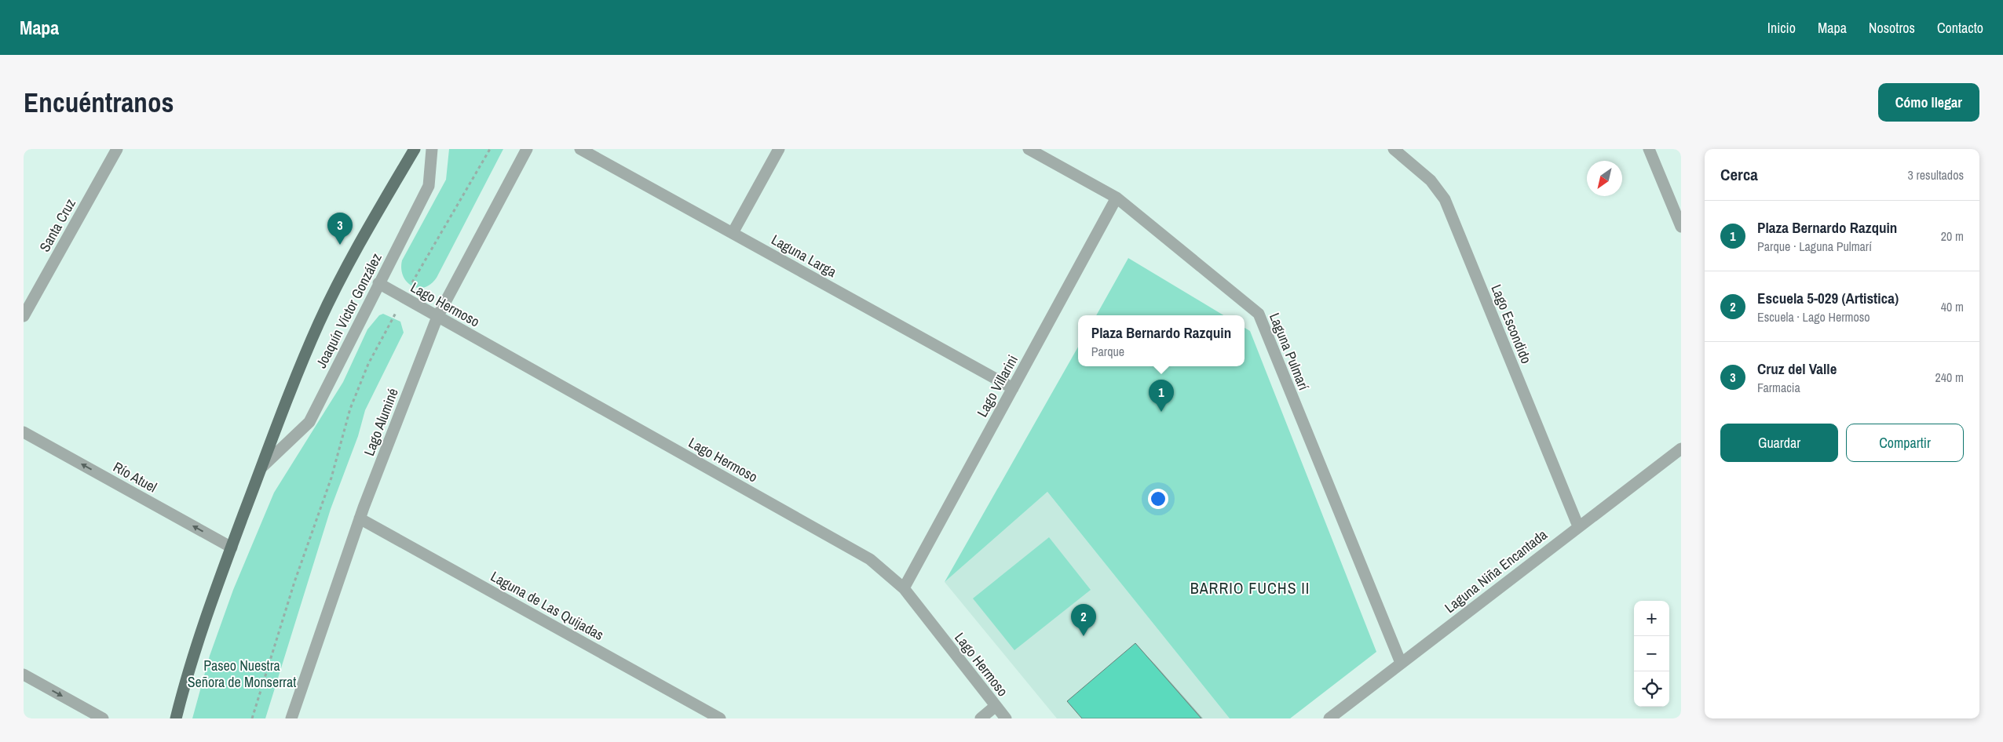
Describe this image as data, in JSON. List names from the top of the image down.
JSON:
{
  "streets": {
    "main road": ["Joaquín Víctor González"],
    "street": [
      "Santa Cruz",
      "Laguna Larga",
      "Lago Hermoso",
      "Lago Escondido",
      "Laguna Pulmarí",
      "Lago Villarini",
      "Lago Aluminé",
      "Río Atuel",
      "Laguna Niña Encantada",
      "Laguna de Las Quijadas"
    ]
  },
  "crossings": [
    ["Laguna Larga", "Lago Villarini"],
    ["Lago Hermoso", "Joaquín Víctor González"],
    ["Lago Hermoso", "Lago Villarini"],
    ["Lago Hermoso", "Lago Aluminé"],
    ["Joaquín Víctor González", "Río Atuel"],
    ["Lago Escondido", "Laguna Niña Encantada"],
    ["Laguna Pulmarí", "Lago Villarini"],
    ["Laguna Pulmarí", "Laguna Niña Encantada"],
    ["Lago Aluminé", "Laguna de Las Quijadas"]
  ],
  "one_way": ["Río Atuel"],
  "districts": ["BARRIO FUCHS II"],
  "parks": ["Paseo Nuestra Señora de Monserrat"],
  "north": "bottom left",
  "page": {
    "header": "Mapa",
    "nav": [
      "Inicio",
      "Mapa",
      "Nosotros",
      "Contacto"
    ],
    "buttons": [
      "Cómo llegar",
      ["Guardar", "Compartir"]
    ],
    "title": "Encuéntranos",
    "heading": ["Cerca", "3 resultados"],
    "list": [
      {
        "mark": "1",
        "name": "Plaza Bernardo Razquin",
        "note": "Parque · Laguna Pulmarí",
        "value": "20 m"
      },
      {
        "mark": "2",
        "name": "Escuela 5-029 (Artistica)",
        "note": "Escuela · Lago Hermoso",
        "value": "40 m"
      },
      {
        "mark": "3",
        "name": "Cruz del Valle",
        "note": "Farmacia",
        "value": "240 m"
      }
    ],
    "pins": ["3", "1", "2"],
    "popup": ["Plaza Bernardo Razquin", "Parque"],
    "map_buttons": ["+", "−"]
  }
}
